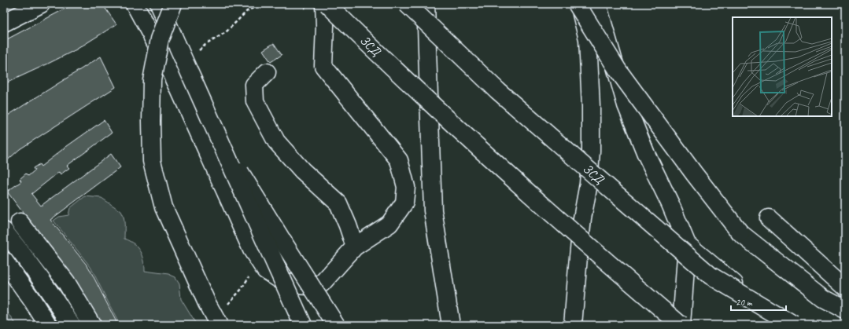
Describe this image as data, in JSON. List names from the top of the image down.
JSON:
{
  "streets": {
    "main road": ["ЗСД"]
  },
  "scale_bar": "20 m"
}
